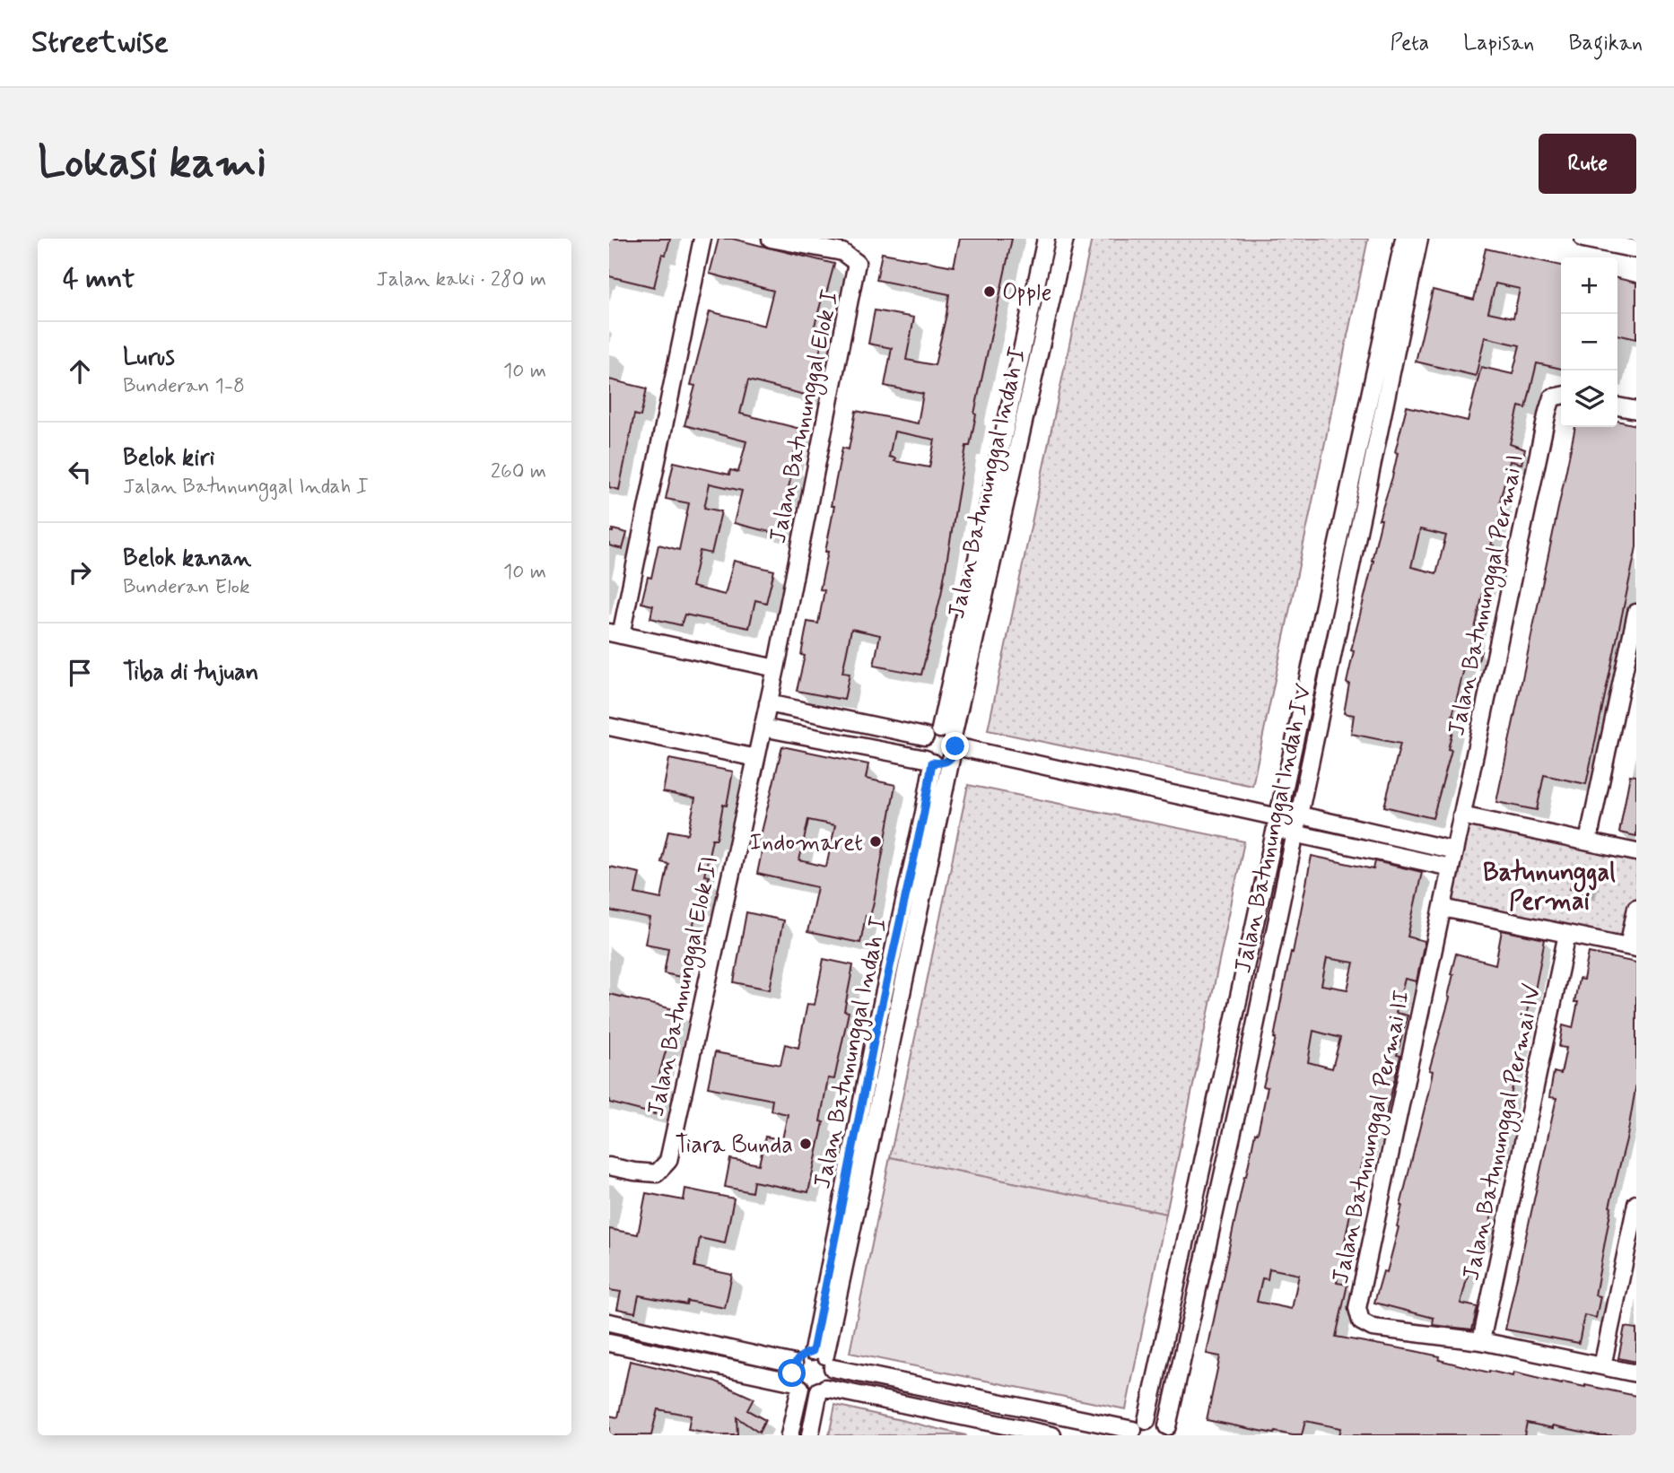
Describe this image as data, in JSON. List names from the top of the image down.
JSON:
{
  "streets": {
    "street": [
      "Jalan Batununggal Elok I",
      "Jalan Batununggal Indah I",
      "Jalan Batununggal Permai I",
      "Jalan Batununggal Indah IV",
      "Jalan Batununggal Elok II",
      "Jalan Batununggal Permai IV",
      "Jalan Batununggal Permai II"
    ]
  },
  "crossings": [
    ["Jalan Batununggal Permai I", "Jalan Batununggal Permai II"],
    ["Jalan Batununggal Permai IV", "Jalan Batununggal Permai II"]
  ],
  "districts": ["Batununggal Permai"],
  "places": ["Opple", "Indomaret", "Tiara Bunda"],
  "page": {
    "header": "Streetwise",
    "nav": ["Peta", "Lapisan", "Bagikan"],
    "buttons": "Rute",
    "title": "Lokasi kami",
    "heading": ["4 mnt", "Jalan kaki · 280 m"],
    "map_buttons": ["+", "−"],
    "list": [
      ["Lurus", "Bunderan 1-8", "10 m"],
      ["Belok kiri", "Jalan Batununggal Indah I", "260 m"],
      ["Belok kanan", "Bunderan Elok", "10 m"],
      "Tiba di tujuan"
    ]
  }
}
